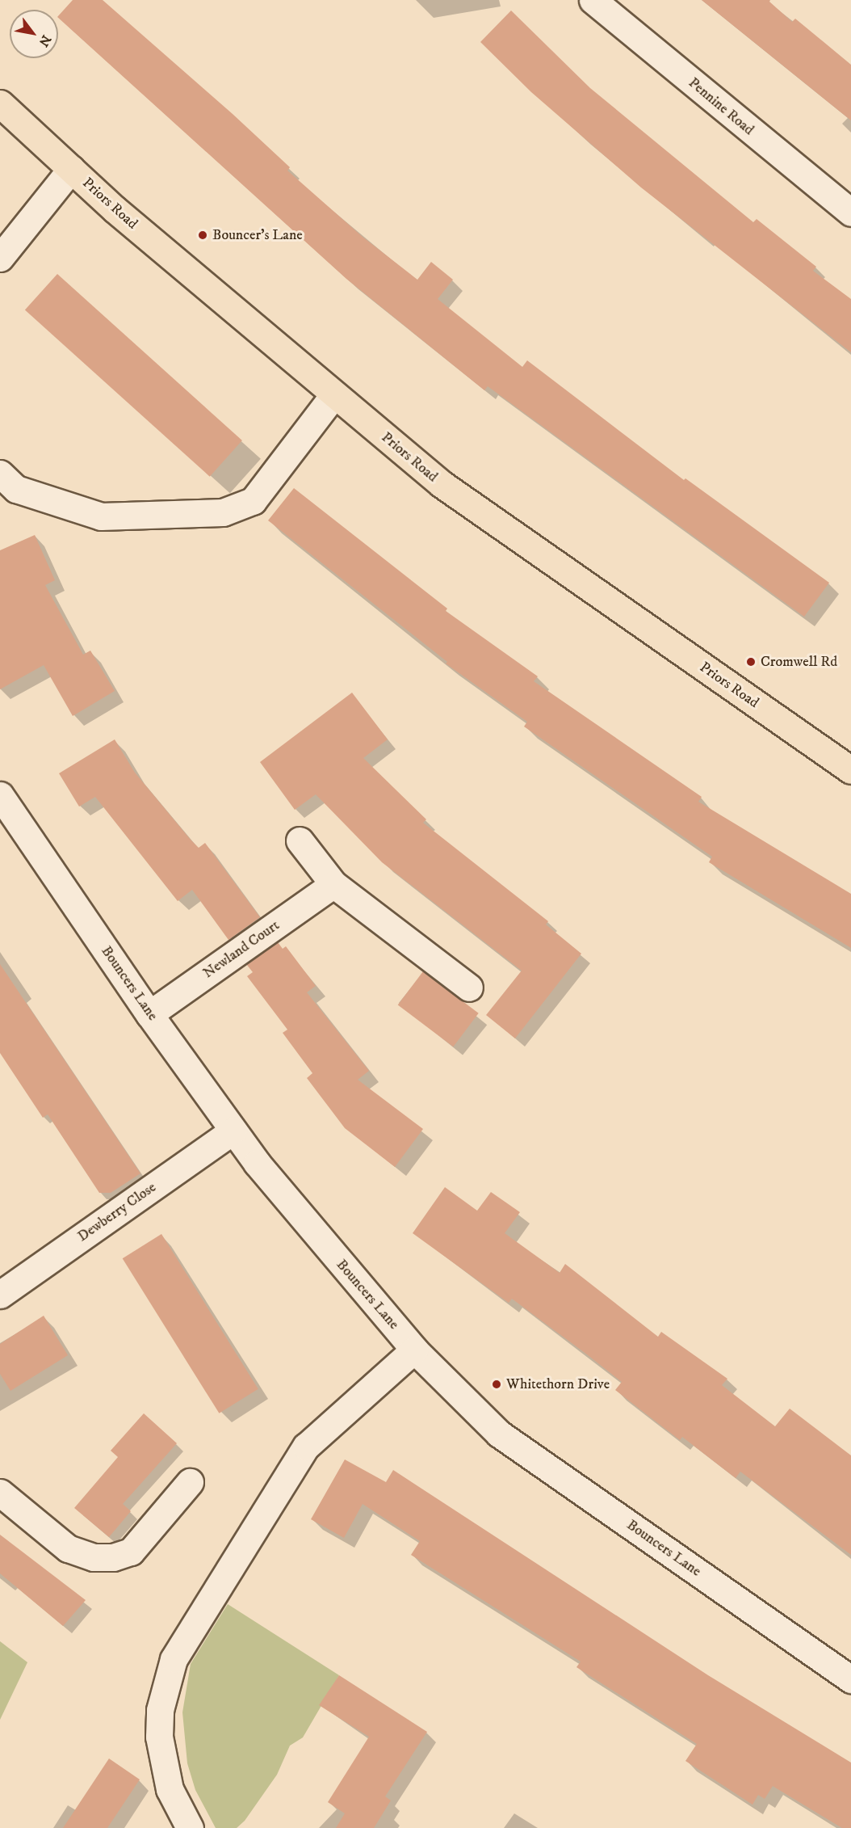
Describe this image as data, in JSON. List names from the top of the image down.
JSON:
{
  "streets": {
    "main road": ["Priors Road"],
    "street": [
      "Pennine Road",
      "Newland Court",
      "Bouncers Lane",
      "Dewberry Close"
    ]
  },
  "crossings": [
    ["Newland Court", "Bouncers Lane"],
    ["Bouncers Lane", "Dewberry Close"]
  ],
  "places": ["Bouncer's Lane", "Cromwell Rd", "Whitethorn Drive"],
  "north": "bottom right"
}
